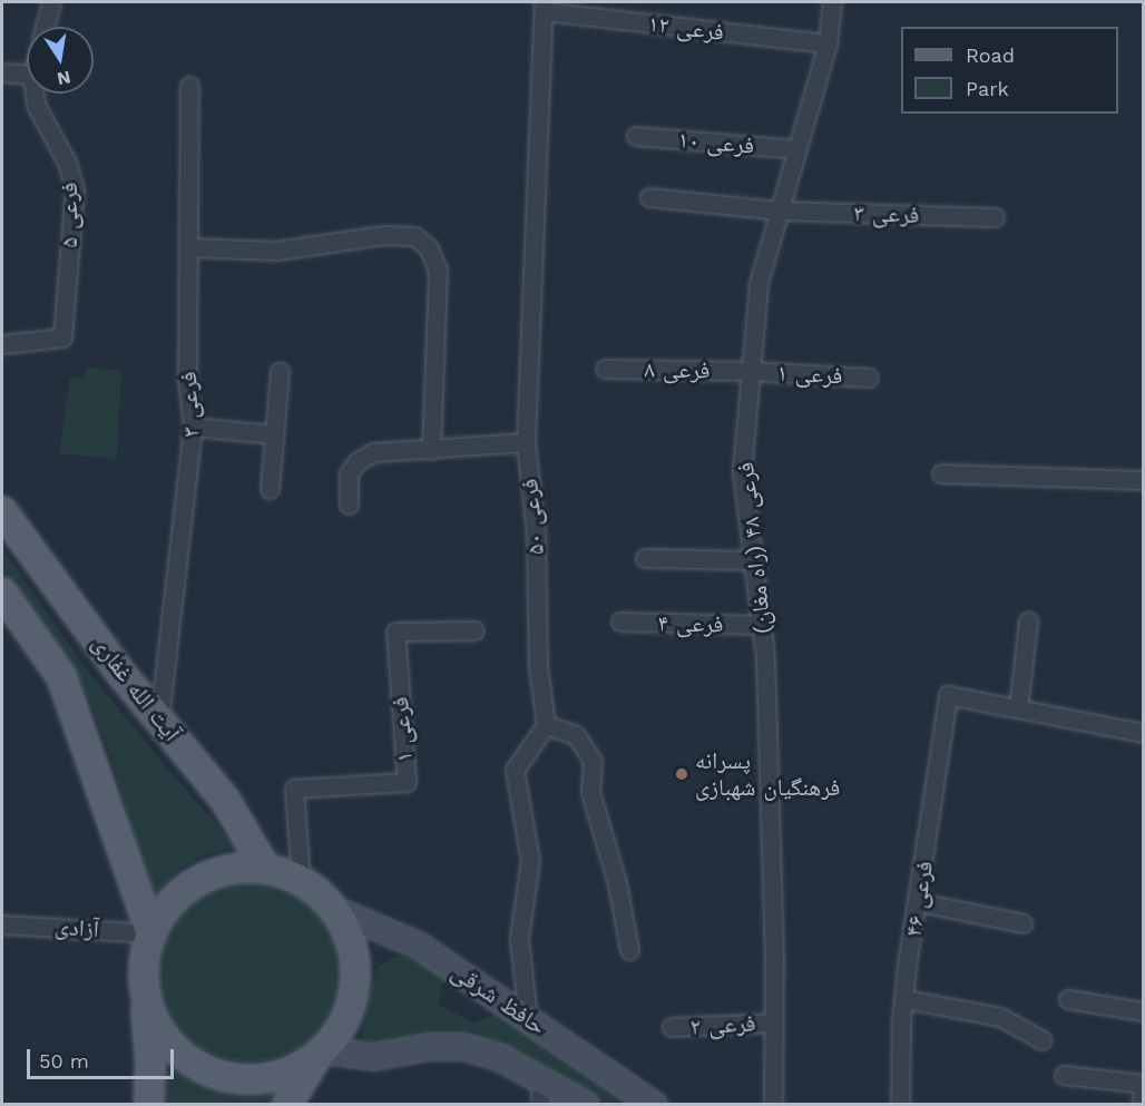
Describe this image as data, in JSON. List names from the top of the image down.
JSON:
{
  "streets": {
    "main road": ["آیت الله غفاری", "حافظ شرقی"],
    "street": [
      "فرعی ۱۲",
      "فرعی ۱۰",
      "فرعی ۳",
      "فرعی ۵",
      "فرعی ۸",
      "فرعی ۱",
      "فرعی ۵۰",
      "فرعی ۴۸ (راه مغان)",
      "فرعی ۴",
      "فرعی ۴۶",
      "آزادی",
      "فرعی ۲"
    ]
  },
  "crossings": [
    ["فرعی ۱۲", "فرعی ۵۰"],
    ["فرعی ۱۲", "فرعی ۴۸ (راه مغان)"],
    ["فرعی ۱۰", "فرعی ۴۸ (راه مغان)"],
    ["فرعی ۳", "فرعی ۴۸ (راه مغان)"],
    ["فرعی ۳", "آیت الله غفاری"],
    ["فرعی ۸", "فرعی ۱"],
    ["فرعی ۸", "فرعی ۴۸ (راه مغان)"],
    ["فرعی ۱", "فرعی ۴۸ (راه مغان)"],
    ["فرعی ۱", "آیت الله غفاری"],
    ["فرعی ۱", "آزادی"],
    ["فرعی ۱", "حافظ شرقی"],
    ["فرعی ۴۸ (راه مغان)", "فرعی ۴"],
    ["فرعی ۴۸ (راه مغان)", "فرعی ۲"],
    ["آیت الله غفاری", "آزادی"],
    ["آیت الله غفاری", "حافظ شرقی"],
    ["آزادی", "حافظ شرقی"]
  ],
  "places": ["پسرانه فرهنگیان شهبازی"],
  "legend": ["Road", "Park"],
  "scale_bar": "50 m",
  "north": "bottom"
}
